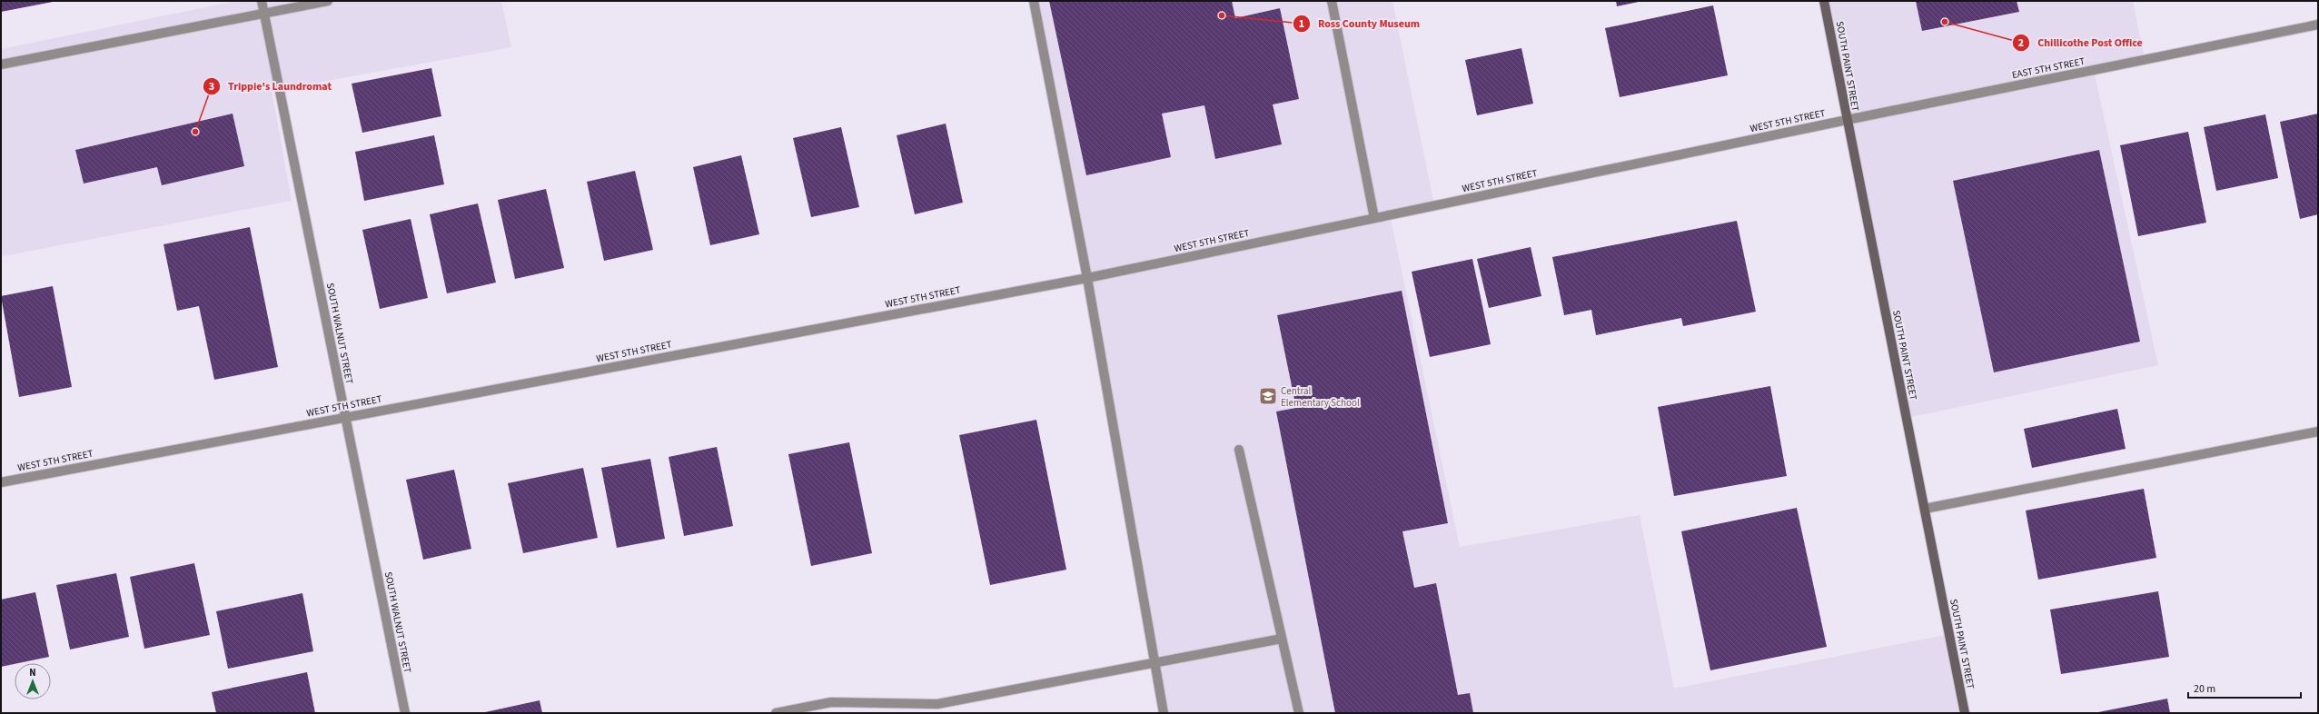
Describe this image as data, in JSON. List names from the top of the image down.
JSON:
{
  "streets": {
    "main road": ["SOUTH PAINT STREET"],
    "street": ["EAST 5TH STREET", "WEST 5TH STREET", "SOUTH WALNUT STREET"]
  },
  "crossings": [
    ["SOUTH PAINT STREET", "EAST 5TH STREET"],
    ["SOUTH PAINT STREET", "WEST 5TH STREET"],
    ["EAST 5TH STREET", "WEST 5TH STREET"],
    ["WEST 5TH STREET", "SOUTH WALNUT STREET"]
  ],
  "places": {
    "other": ["Ross County Museum", "Chillicothe Post Office", "Trippie's Laundromat"],
    "school or university": ["Central Elementary School"]
  },
  "scale_bar": "20 m",
  "north": "top"
}
